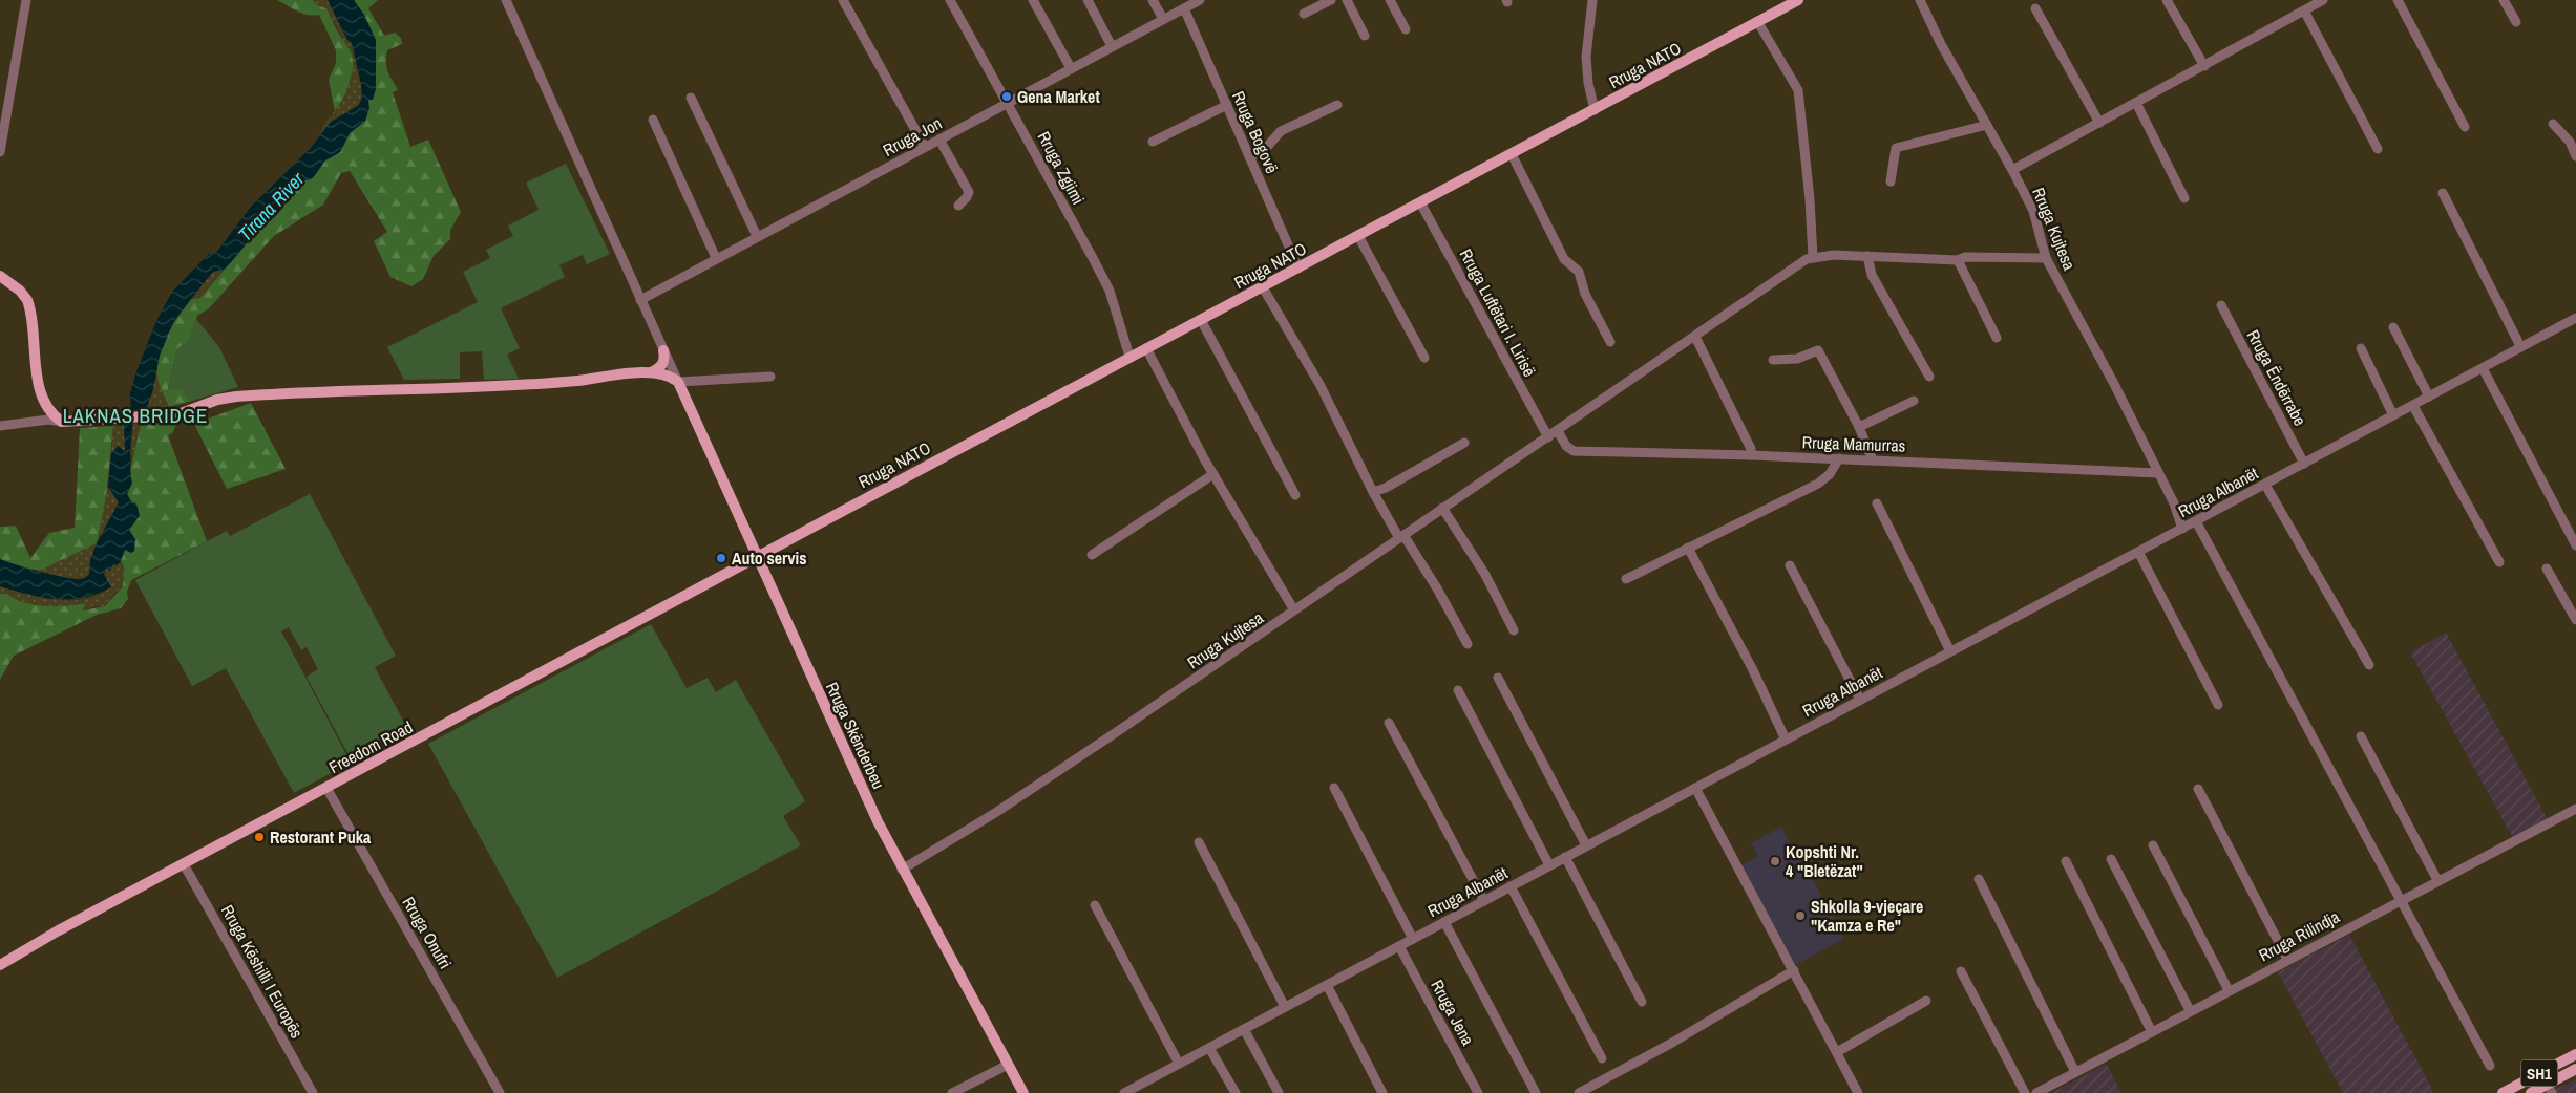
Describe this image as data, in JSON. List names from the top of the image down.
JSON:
{
  "streets": {
    "main road": [
      "Rruga NATO",
      "Rruga Skënderbeu",
      "Freedom Road",
      "SH1"
    ],
    "street": [
      "Rruga Bogovë",
      "Rruga Jon",
      "Rruga Zgjimi",
      "Rruga Kujtesa",
      "Rruga Luftëtari I. Lirisë",
      "Rruga Ëndërrabe",
      "Rruga Mamurras",
      "Rruga Albanët",
      "Rruga Onufri",
      "Rruga Rilindja",
      "Rruga Këshilli I Europës",
      "Rruga Jena"
    ]
  },
  "crossings": [
    ["Rruga NATO", "Rruga Bogovë"],
    ["Rruga NATO", "Rruga Zgjimi"],
    ["Rruga NATO", "Rruga Luftëtari I. Lirisë"],
    ["Rruga NATO", "Rruga Skënderbeu"],
    ["Rruga NATO", "Freedom Road"],
    ["Rruga Bogovë", "Rruga Jon"],
    ["Rruga Jon", "Rruga Zgjimi"],
    ["Rruga Kujtesa", "Rruga Luftëtari I. Lirisë"],
    ["Rruga Kujtesa", "Rruga Mamurras"],
    ["Rruga Kujtesa", "Rruga Albanët"],
    ["Rruga Kujtesa", "Rruga Skënderbeu"],
    ["Rruga Ëndërrabe", "Rruga Albanët"],
    ["Rruga Albanët", "Rruga Jena"],
    ["Rruga Skënderbeu", "Freedom Road"],
    ["Freedom Road", "Rruga Onufri"],
    ["Freedom Road", "Rruga Këshilli I Europës"]
  ],
  "districts": ["LAKNAS BRIDGE"],
  "water": ["Tirana River"],
  "places": [
    "Gena Market",
    "Auto servis",
    "Restorant Puka",
    "Kopshti Nr. 4 \"Bletëzat\"",
    "Shkolla 9-vjeçare \"Kamza e Re\""
  ]
}
